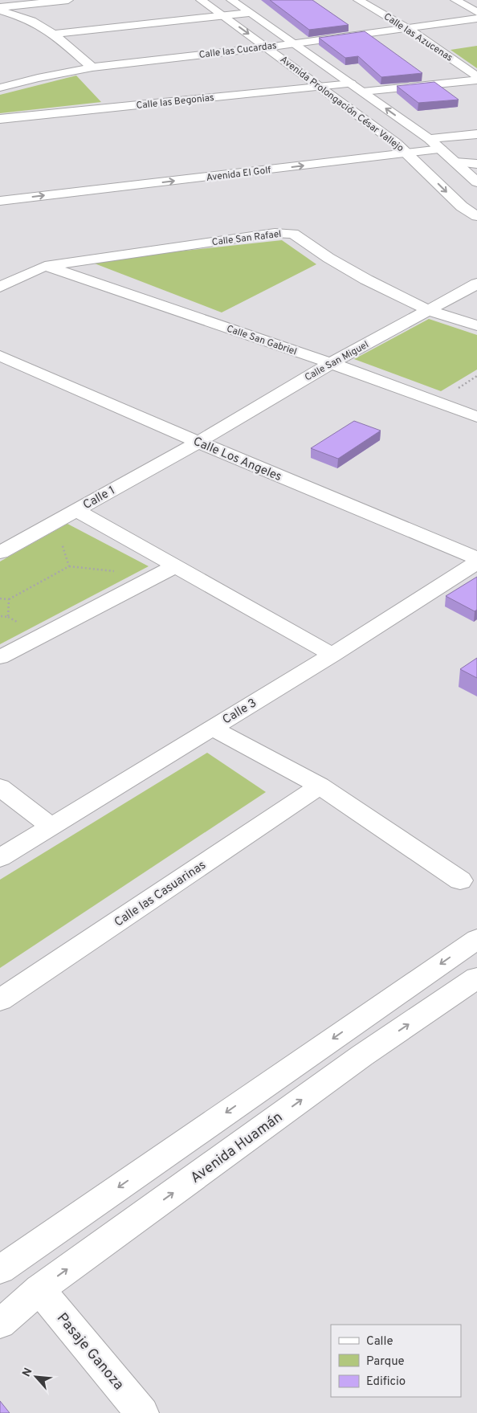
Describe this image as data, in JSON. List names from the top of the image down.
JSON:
{
  "streets": {
    "street": [
      "Calle las Azucenas",
      "Calle las Cucardas",
      "Calle las Begonias",
      "Avenida Prolongación César Vallejo",
      "Avenida El Golf",
      "Calle San Rafael",
      "Calle San Gabriel",
      "Calle San Miguel",
      "Calle Los Angeles",
      "Calle 1",
      "Calle 3",
      "Calle las Casuarinas",
      "Avenida Huamán",
      "Pasaje Ganoza"
    ]
  },
  "crossings": [
    ["Calle las Azucenas", "Calle las Cucardas"],
    ["Calle las Cucardas", "Avenida Prolongación César Vallejo"],
    ["Calle las Begonias", "Avenida Prolongación César Vallejo"],
    ["Avenida Prolongación César Vallejo", "Avenida El Golf"],
    ["Calle San Rafael", "Calle San Gabriel"],
    ["Calle San Rafael", "Calle San Miguel"],
    ["Calle San Gabriel", "Calle San Miguel"],
    ["Calle San Miguel", "Calle Los Angeles"],
    ["Calle San Miguel", "Calle 1"],
    ["Calle Los Angeles", "Calle 1"],
    ["Avenida Huamán", "Pasaje Ganoza"]
  ],
  "legend": ["Calle", "Parque", "Edificio"],
  "north": "top left"
}
